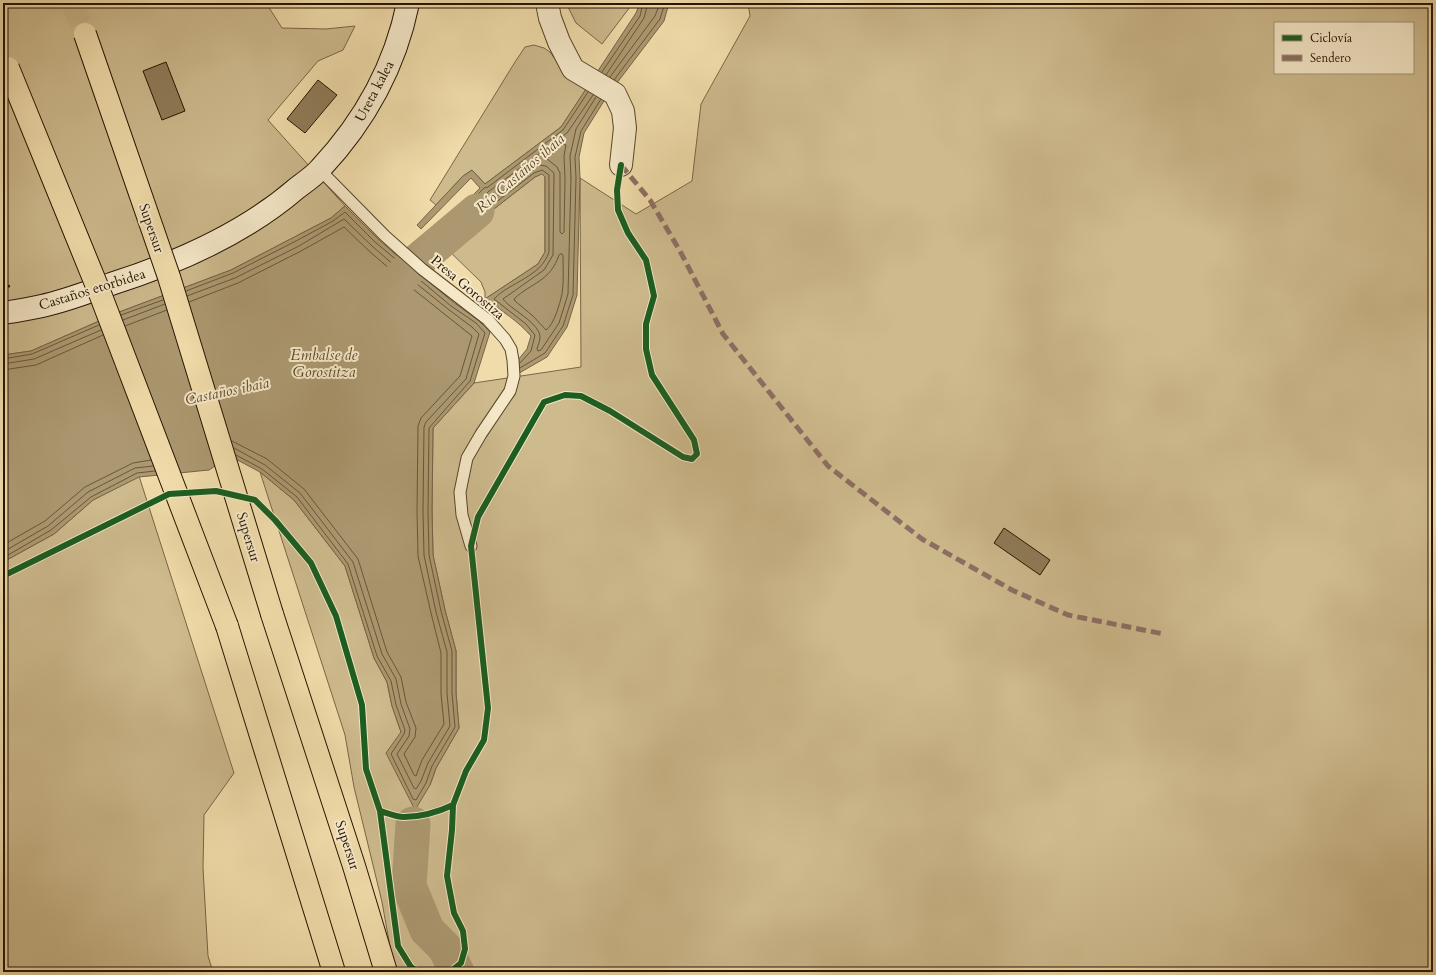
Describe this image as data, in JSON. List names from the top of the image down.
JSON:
{
  "streets": {
    "highway": ["Supersur"],
    "street": ["Ureta kalea", "Castaños etorbidea"],
    "lane": ["Presa Gorostiza"]
  },
  "crossings": [
    ["Ureta kalea", "Presa Gorostiza"],
    ["Ureta kalea", "Castaños etorbidea"],
    ["Presa Gorostiza", "Castaños etorbidea"]
  ],
  "water": ["Río Castaños ibaia", "Embalse de Gorostitza", "Castaños ibaia"],
  "legend": ["Ciclovía", "Sendero"]
}
